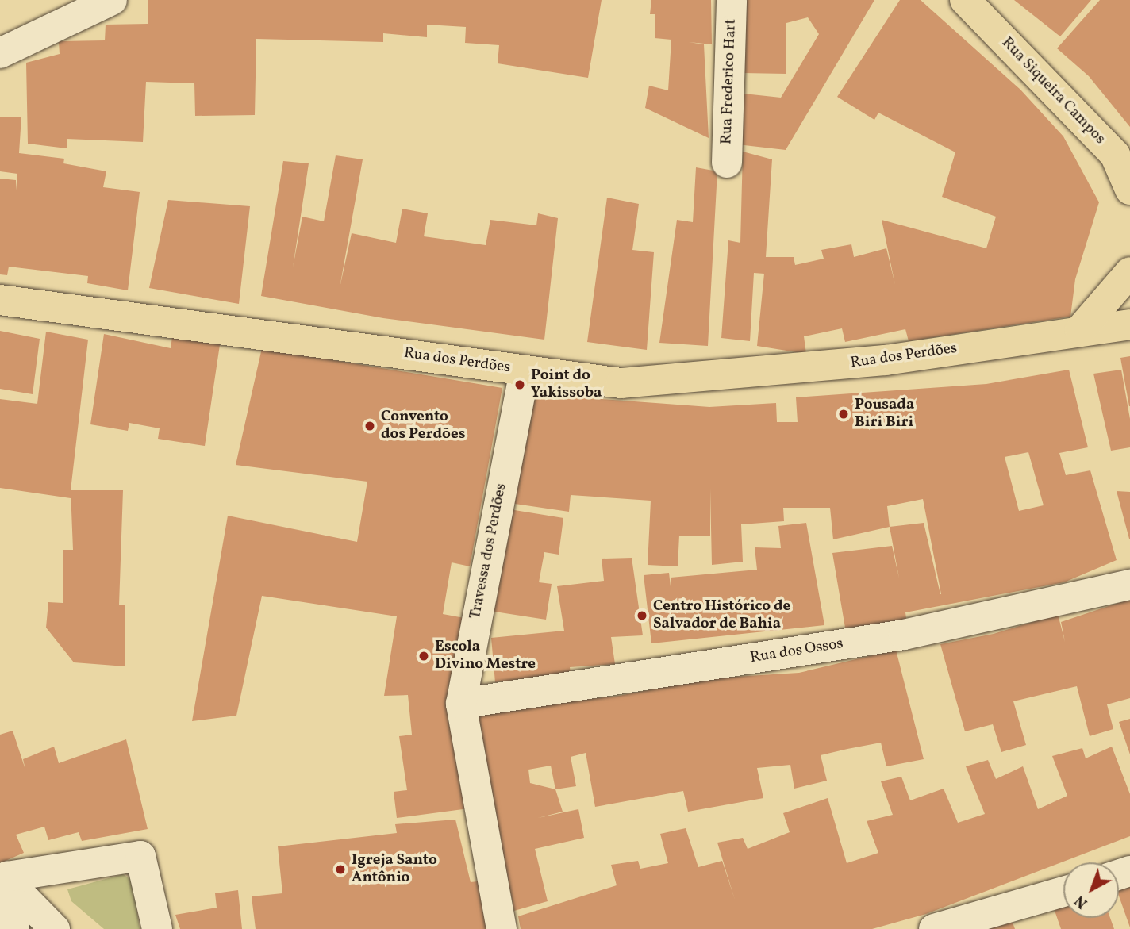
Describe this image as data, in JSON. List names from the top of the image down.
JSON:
{
  "streets": {
    "main road": ["Rua Siqueira Campos", "Rua dos Perdões"],
    "street": ["Rua Frederico Hart", "Travessa dos Perdões", "Rua dos Ossos"]
  },
  "crossings": [
    ["Rua dos Perdões", "Travessa dos Perdões"],
    ["Travessa dos Perdões", "Rua dos Ossos"]
  ],
  "places": [
    "Point do Yakissoba",
    "Pousada Biri Biri",
    "Convento dos Perdões",
    "Centro Histórico de Salvador de Bahia",
    "Escola Divino Mestre",
    "Igreja Santo Antônio"
  ],
  "north": "bottom left"
}
